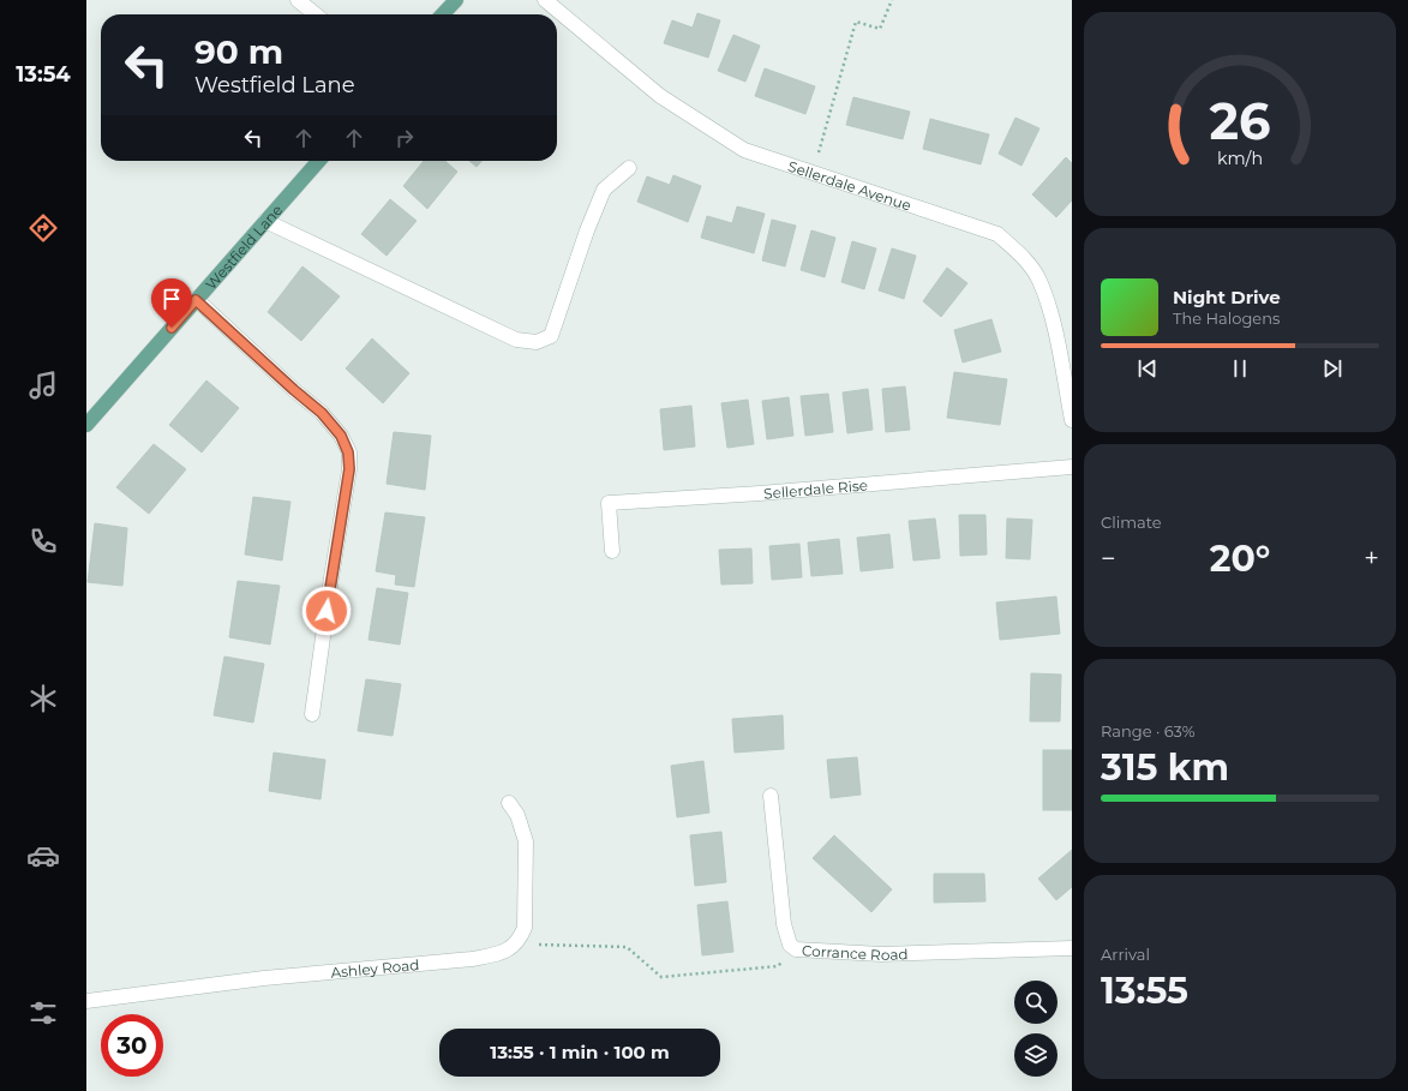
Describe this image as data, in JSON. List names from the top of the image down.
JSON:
{
  "streets": {
    "main road": ["Westfield Lane"],
    "street": [
      "Sellerdale Avenue",
      "Sellerdale Rise",
      "Corrance Road",
      "Ashley Road"
    ]
  },
  "page": {
    "tabs": "13:54",
    "turn": ["90 m", "Westfield Lane"],
    "song": ["Night Drive", "The Halogens"],
    "tile": [
      "Climate",
      ["Range · 63%", "315 km"],
      ["Arrival", "13:55"]
    ],
    "heat": ["−", "20°", "+"],
    "limit": "30",
    "trip": "13:55 · 1 min · 100 m",
    "gauge": ["26", "km/h"]
  }
}
